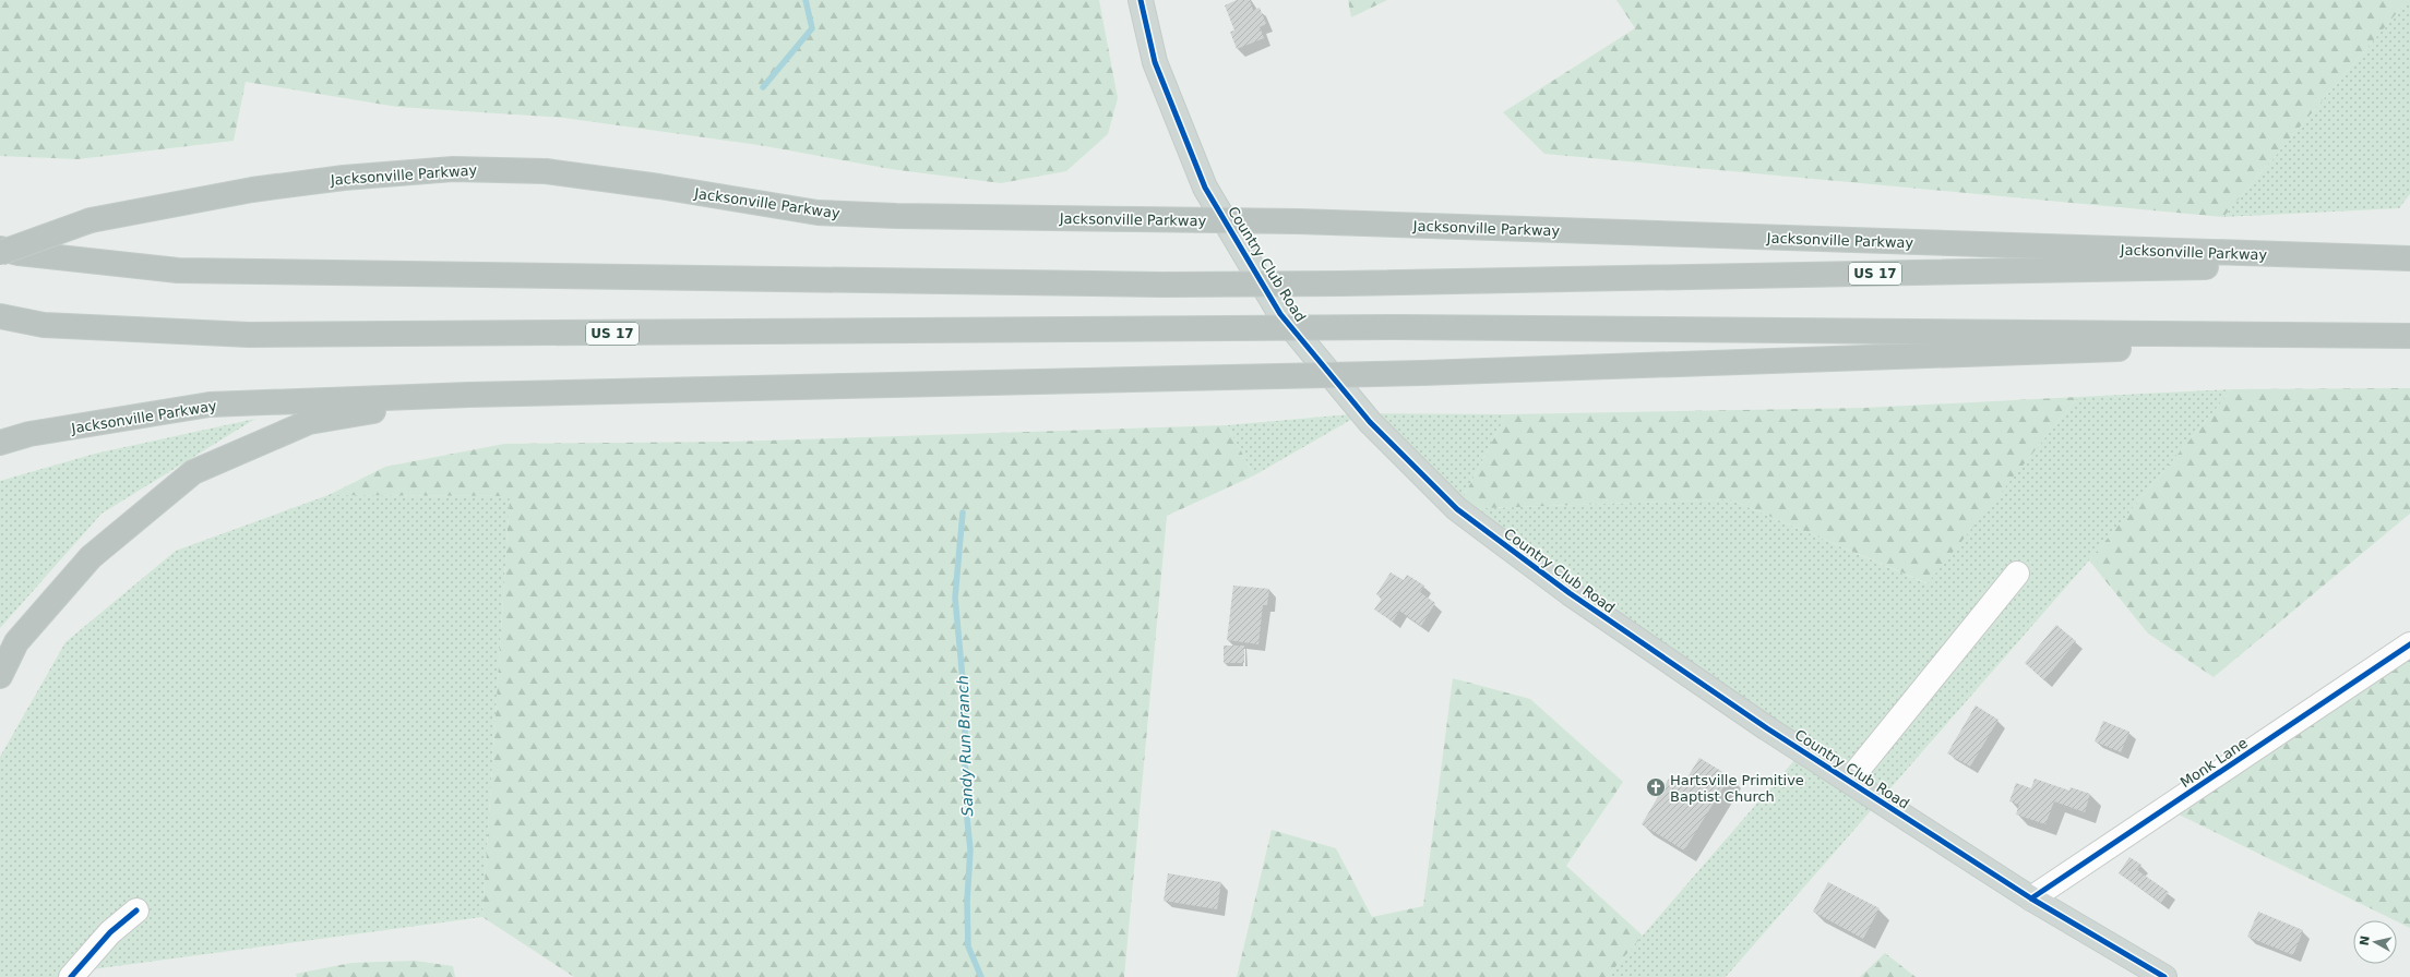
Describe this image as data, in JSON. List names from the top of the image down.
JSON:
{
  "streets": {
    "highway": ["Jacksonville Parkway", "US 17"],
    "main road": ["Country Club Road"],
    "street": ["Monk Lane"]
  },
  "crossings": [
    ["Jacksonville Parkway", "US 17"],
    ["Country Club Road", "Monk Lane"]
  ],
  "water": ["Sandy Run Branch"],
  "places": {
    "church": ["Hartsville Primitive Baptist Church"]
  },
  "north": "left"
}
